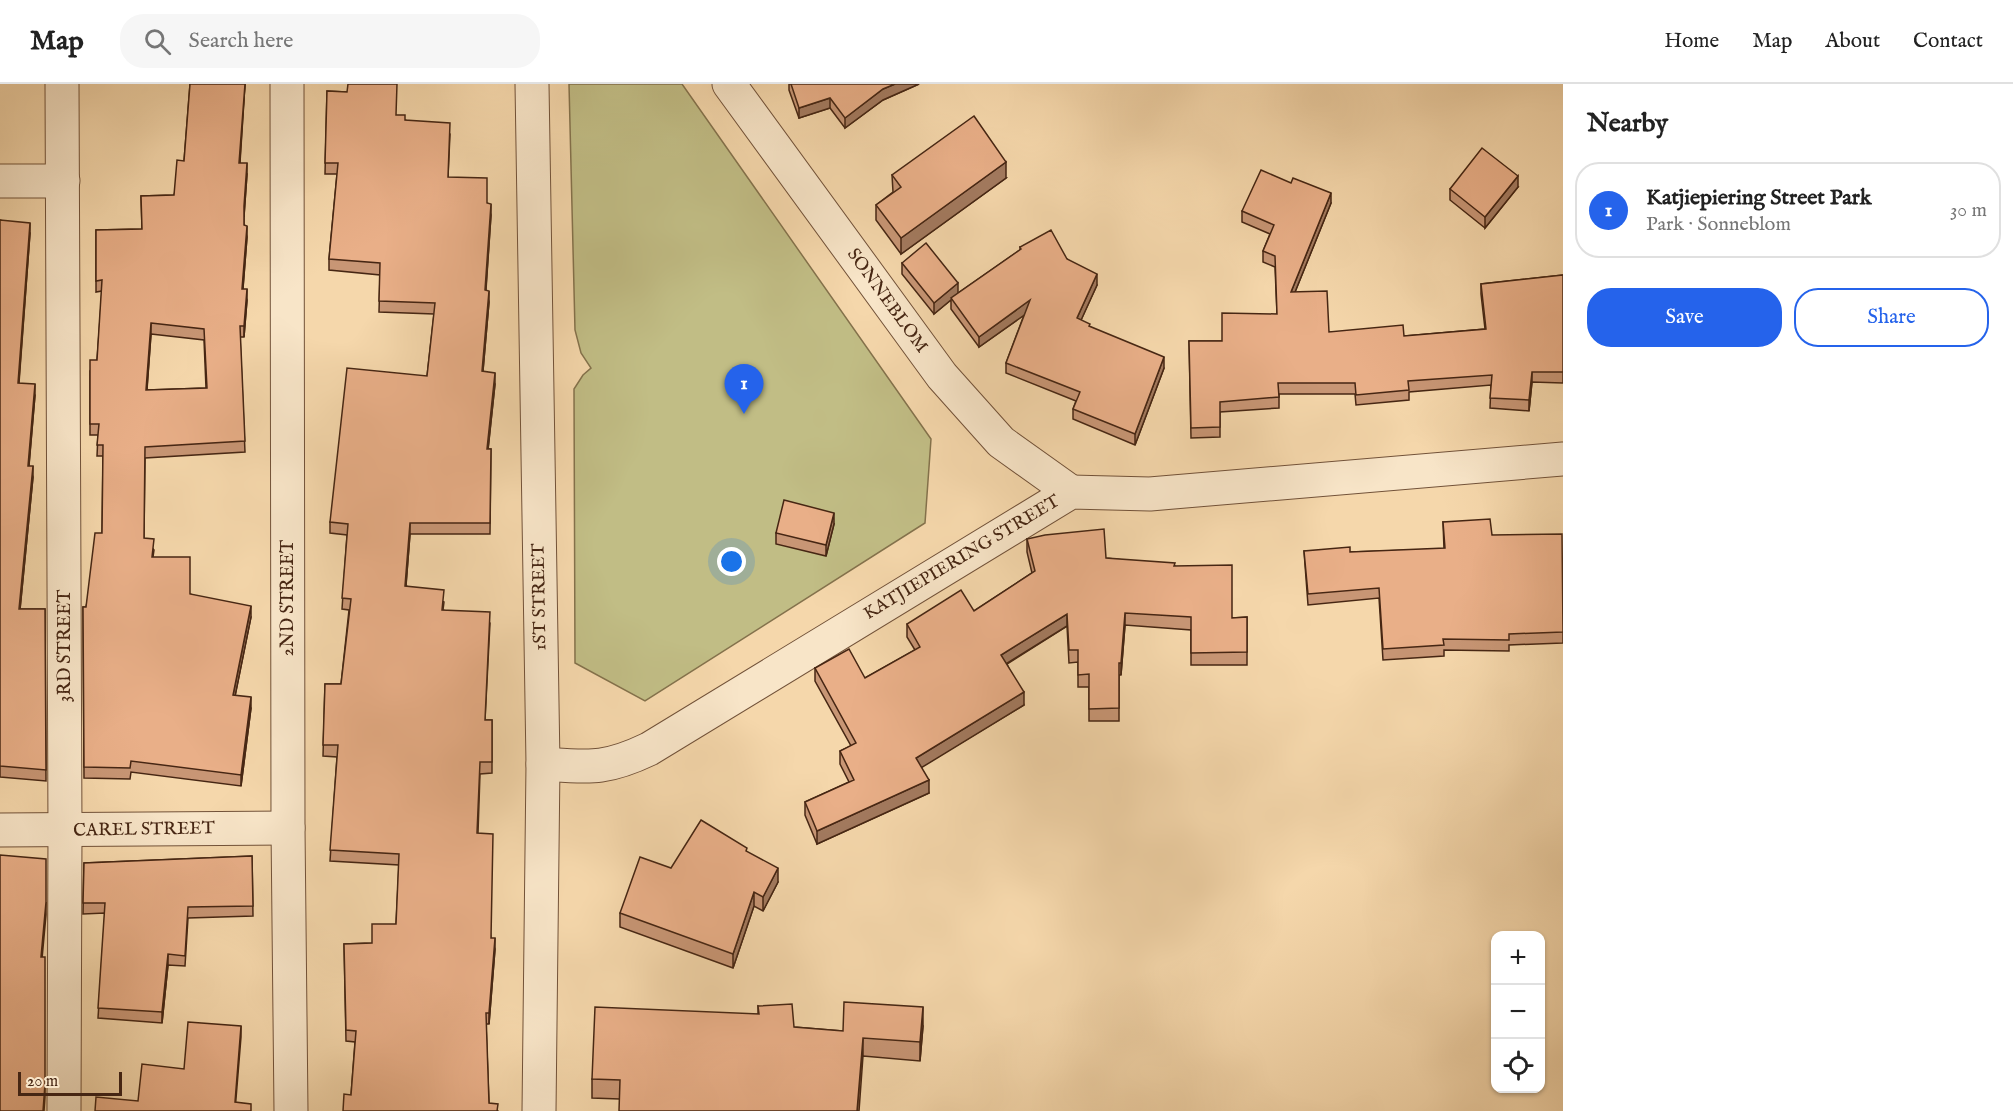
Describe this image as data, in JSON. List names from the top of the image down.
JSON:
{
  "streets": {
    "street": [
      "SONNEBLOM",
      "KATJIEPIERING STREET",
      "1ST STREET",
      "2ND STREET",
      "3RD STREET",
      "CAREL STREET"
    ]
  },
  "crossings": [
    ["SONNEBLOM", "KATJIEPIERING STREET"],
    ["KATJIEPIERING STREET", "1ST STREET"],
    ["2ND STREET", "CAREL STREET"],
    ["3RD STREET", "CAREL STREET"]
  ],
  "scale_bar": "20 m",
  "page": {
    "header": "Map",
    "search": "Search here",
    "nav": [
      "Home",
      "Map",
      "About",
      "Contact"
    ],
    "heading": "Nearby",
    "list": [
      {
        "mark": "1",
        "name": "Katjiepiering Street Park",
        "note": "Park · Sonneblom",
        "value": "30 m"
      }
    ],
    "buttons": ["Save", "Share"],
    "pins": "1",
    "map_buttons": ["+", "−"],
    "scale": "20 m"
  }
}
